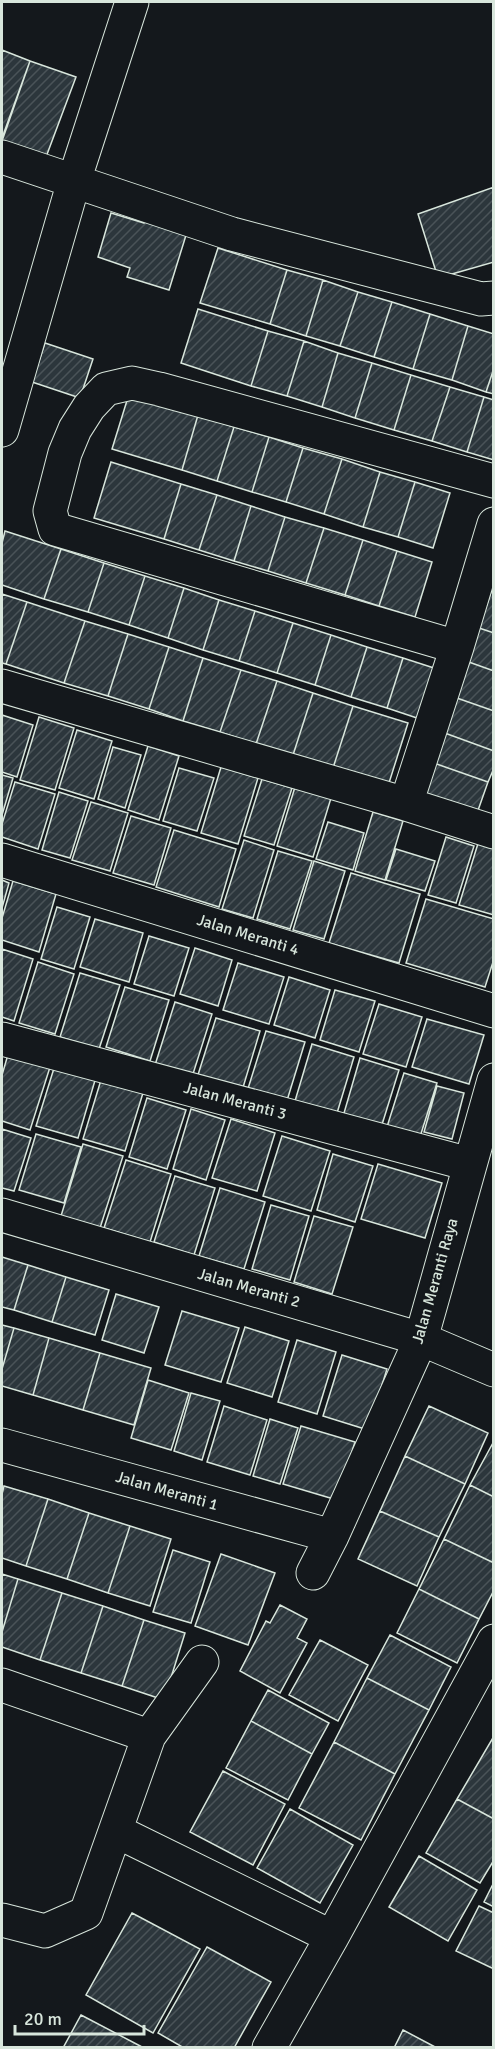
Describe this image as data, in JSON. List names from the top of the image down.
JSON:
{
  "streets": {
    "street": [
      "Jalan Meranti 4",
      "Jalan Meranti 3",
      "Jalan Meranti Raya",
      "Jalan Meranti 2",
      "Jalan Meranti 1"
    ]
  },
  "crossings": [
    ["Jalan Meranti 3", "Jalan Meranti Raya"],
    ["Jalan Meranti Raya", "Jalan Meranti 2"],
    ["Jalan Meranti Raya", "Jalan Meranti 1"]
  ],
  "scale_bar": "20 m"
}
